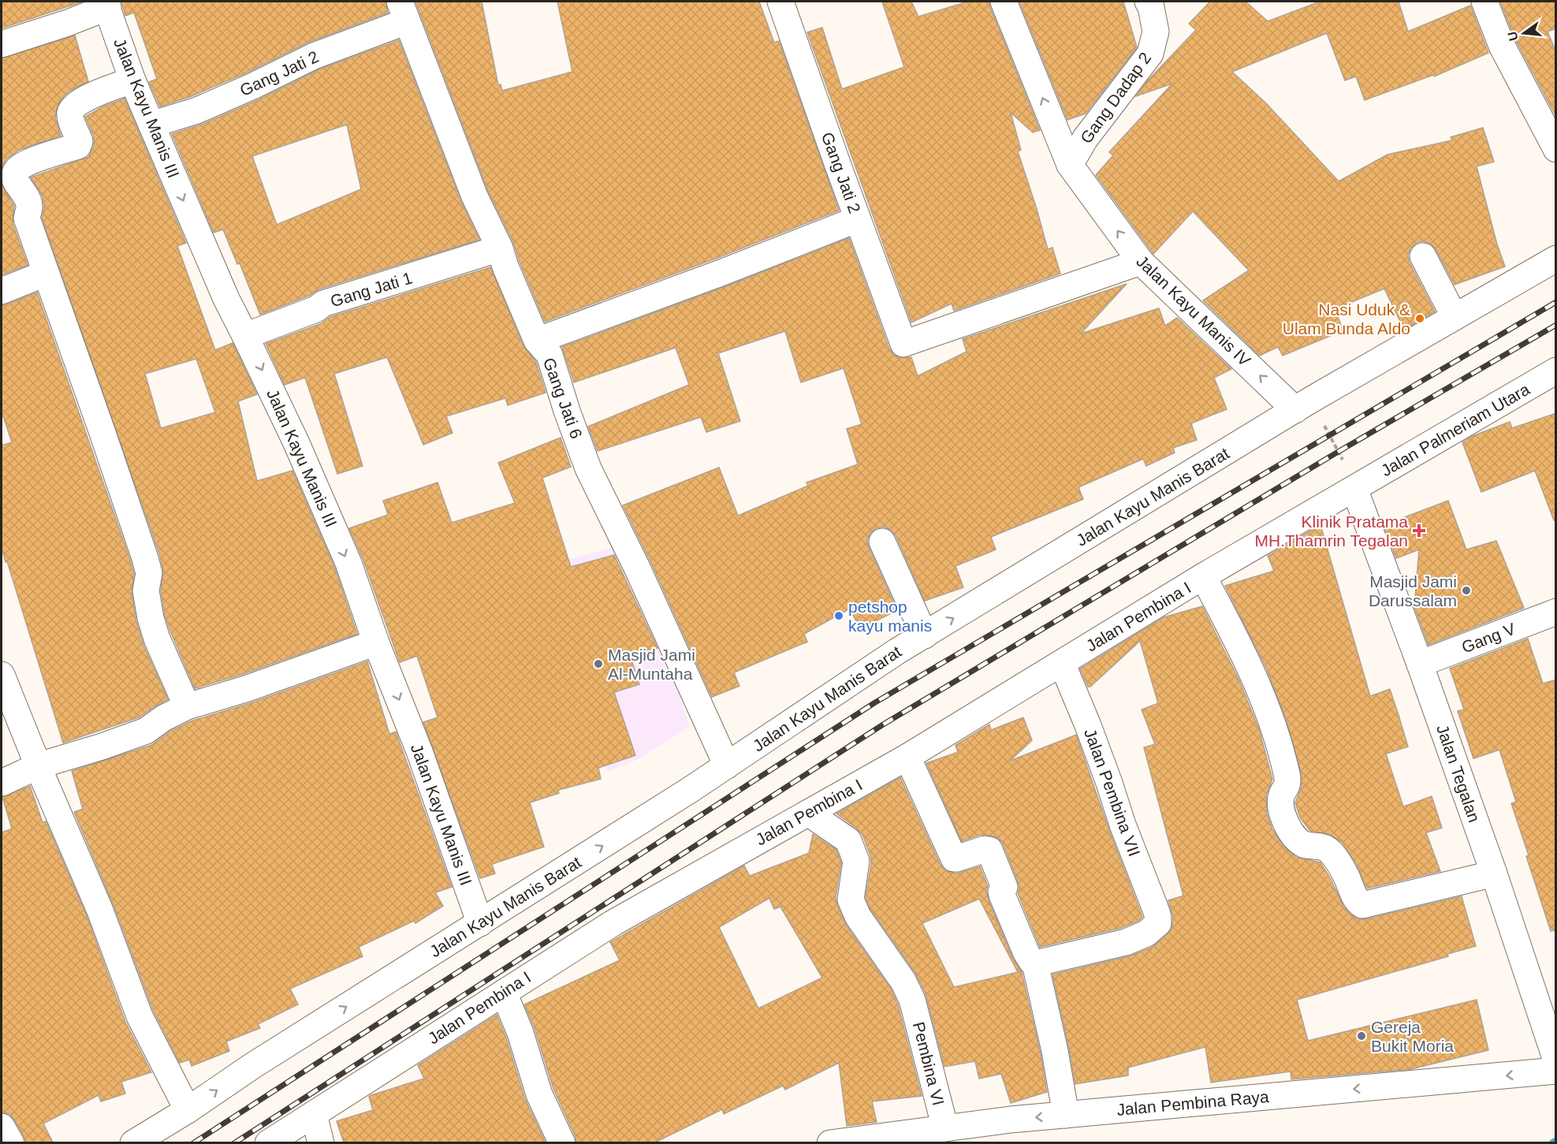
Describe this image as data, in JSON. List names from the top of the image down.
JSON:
{
  "streets": {
    "street": [
      "Gang Jati 2",
      "Gang Dadap 2",
      "Jalan Kayu Manis III",
      "Gang Jati 1",
      "Jalan Kayu Manis IV",
      "Gang Jati 6",
      "Jalan Palmeriam Utara",
      "Jalan Kayu Manis Barat",
      "Jalan Pembina I",
      "Gang V",
      "Jalan Tegalan",
      "Jalan Pembina VII",
      "Pembina VI",
      "Jalan Pembina Raya"
    ]
  },
  "crossings": [
    ["Gang Jati 2", "Jalan Kayu Manis III"],
    ["Gang Jati 2", "Jalan Kayu Manis IV"],
    ["Gang Jati 2", "Gang Jati 6"],
    ["Gang Dadap 2", "Jalan Kayu Manis IV"],
    ["Jalan Kayu Manis III", "Gang Jati 1"],
    ["Jalan Kayu Manis III", "Jalan Kayu Manis Barat"],
    ["Gang Jati 1", "Gang Jati 6"],
    ["Jalan Kayu Manis IV", "Jalan Kayu Manis Barat"],
    ["Gang Jati 6", "Jalan Kayu Manis Barat"],
    ["Jalan Palmeriam Utara", "Jalan Pembina I"],
    ["Jalan Palmeriam Utara", "Jalan Tegalan"],
    ["Jalan Pembina I", "Jalan Tegalan"],
    ["Jalan Pembina I", "Jalan Pembina VII"],
    ["Jalan Pembina I", "Pembina VI"],
    ["Gang V", "Jalan Tegalan"],
    ["Pembina VI", "Jalan Pembina Raya"]
  ],
  "one_way": ["Jalan Kayu Manis IV", "Jalan Kayu Manis Barat", "Jalan Pembina Raya"],
  "places": {
    "other": [
      "Nasi Uduk & Ulam Bunda Aldo",
      "Masjid Jami Darussalam",
      "petshop kayu manis",
      "Masjid Jami Al-Muntaha",
      "Gereja Bukit Moria"
    ],
    "health": ["Klinik Pratama MH.Thamrin Tegalan"]
  },
  "north": "left"
}
